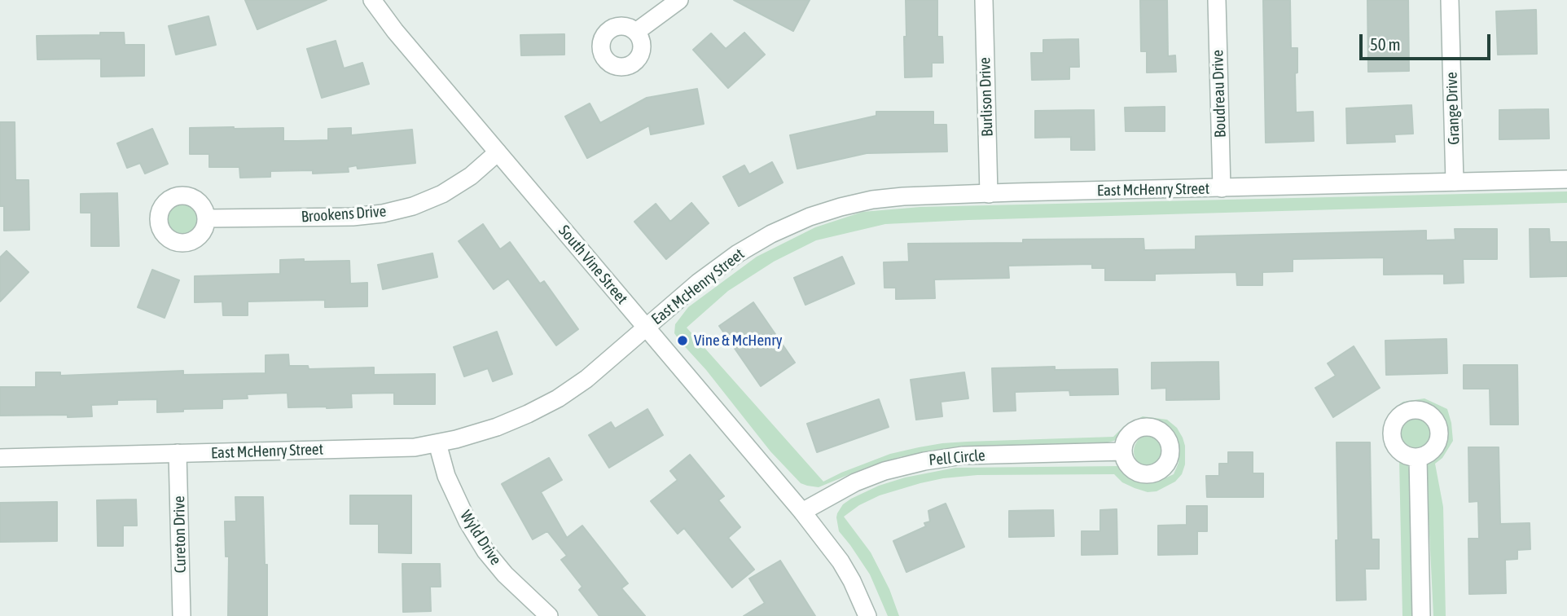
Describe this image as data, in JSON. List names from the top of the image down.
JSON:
{
  "streets": {
    "street": [
      "Boudreau Drive",
      "Burlison Drive",
      "Grange Drive",
      "East McHenry Street",
      "Brookens Drive",
      "South Vine Street",
      "Pell Circle",
      "Cureton Drive",
      "Wyld Drive"
    ]
  },
  "crossings": [
    ["Boudreau Drive", "East McHenry Street"],
    ["Burlison Drive", "East McHenry Street"],
    ["Grange Drive", "East McHenry Street"],
    ["East McHenry Street", "South Vine Street"],
    ["East McHenry Street", "Cureton Drive"],
    ["East McHenry Street", "Wyld Drive"],
    ["Brookens Drive", "South Vine Street"],
    ["South Vine Street", "Pell Circle"]
  ],
  "places": ["Vine & McHenry"],
  "scale_bar": "50 m"
}
